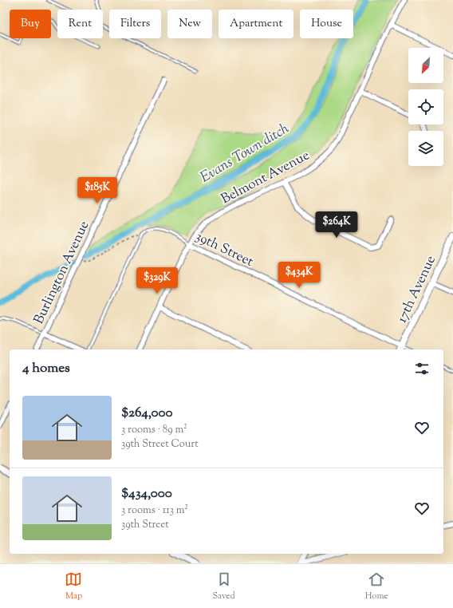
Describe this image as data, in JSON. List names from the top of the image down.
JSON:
{
  "streets": {
    "main road": ["17th Avenue"],
    "street": ["Belmont Avenue", "39th Street", "Burlington Avenue"]
  },
  "crossings": [
    ["Belmont Avenue", "39th Street"],
    ["39th Street", "17th Avenue"]
  ],
  "water": ["Evans Town ditch"],
  "north": "bottom left",
  "page": {
    "chip": [
      "Buy",
      "Rent",
      "Filters",
      "New",
      "Apartment",
      "House"
    ],
    "price": [
      "$185K",
      "$264K",
      "$434K",
      "$329K"
    ],
    "heading": "4 homes",
    "list": [
      {
        "name": "$264,000",
        "note": "3 rooms · 89 m² · 39th Street Court"
      },
      {
        "name": "$434,000",
        "note": "3 rooms · 113 m² · 39th Street"
      }
    ],
    "tabs": ["Map", "Saved", "Home"]
  }
}
